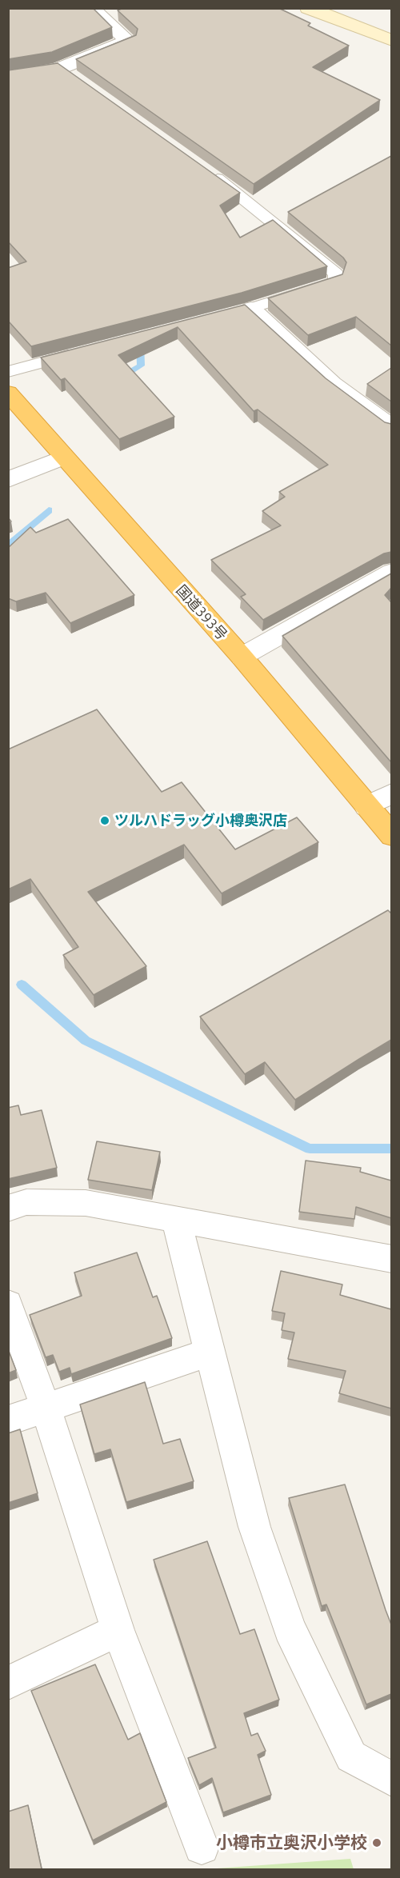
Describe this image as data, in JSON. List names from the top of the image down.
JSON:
{
  "streets": {
    "highway": ["国道393号"]
  },
  "places": ["ツルハドラッグ小樽奥沢店", "小樽市立奥沢小学校"]
}
